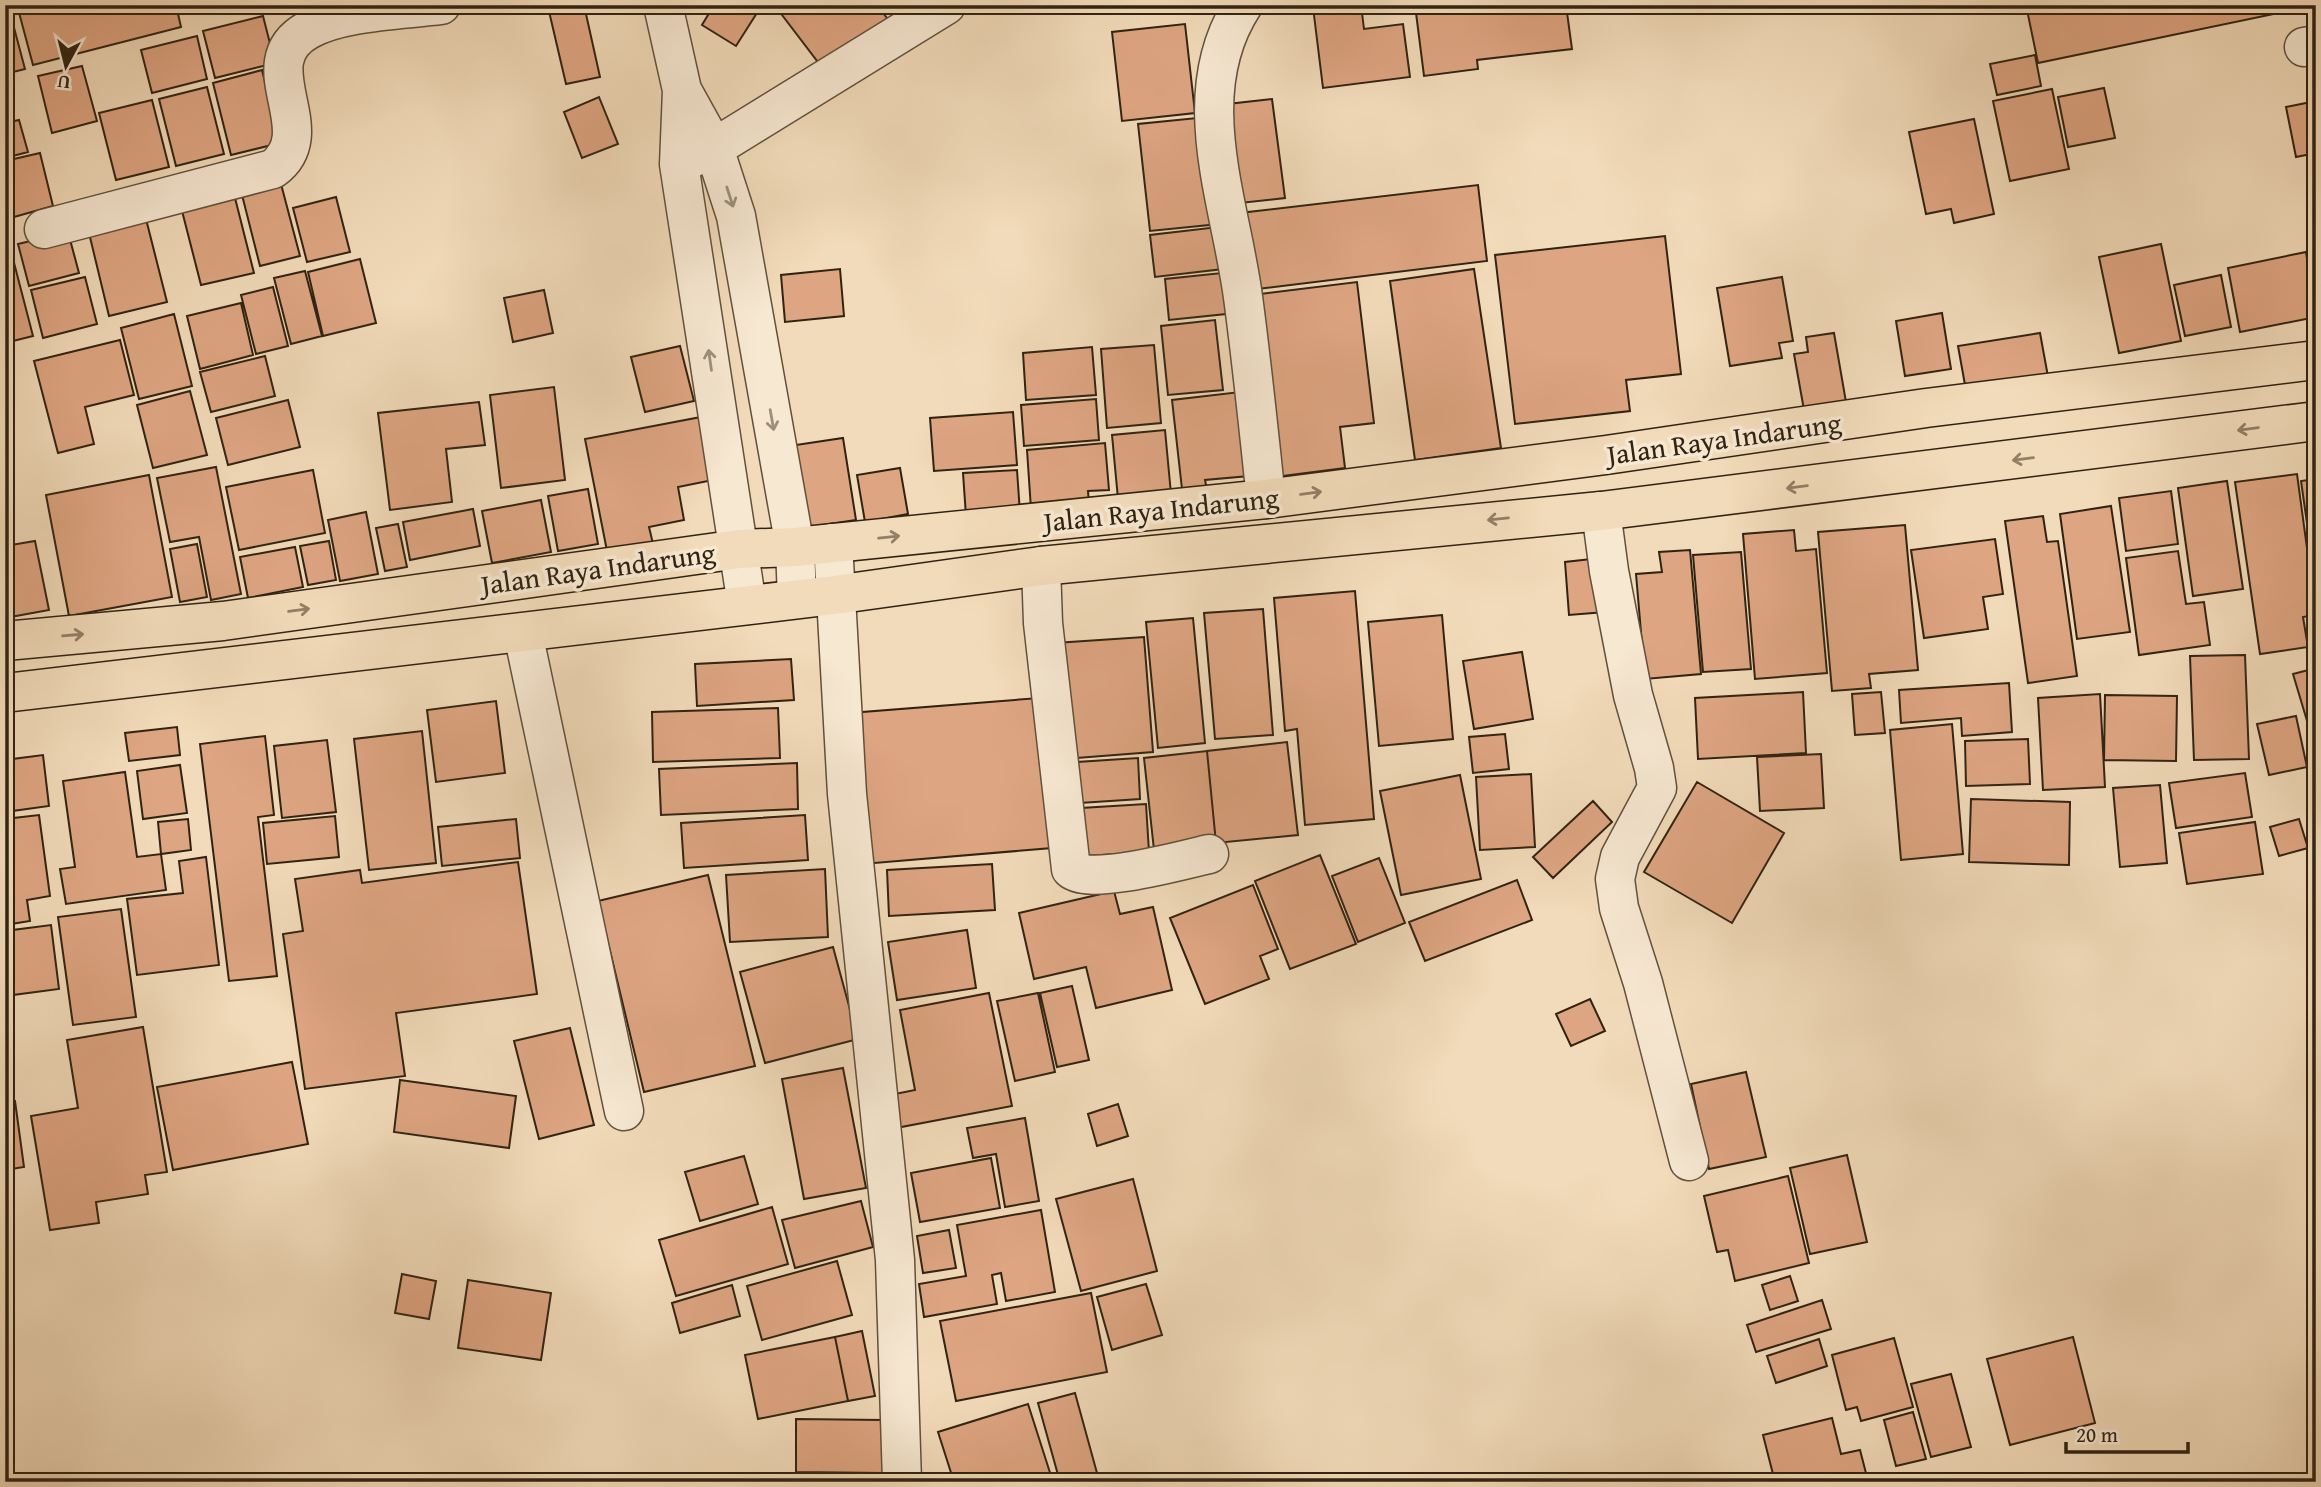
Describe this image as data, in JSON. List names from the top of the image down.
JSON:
{
  "streets": {
    "highway": ["Jalan Raya Indarung"]
  },
  "scale_bar": "20 m",
  "north": "bottom"
}
